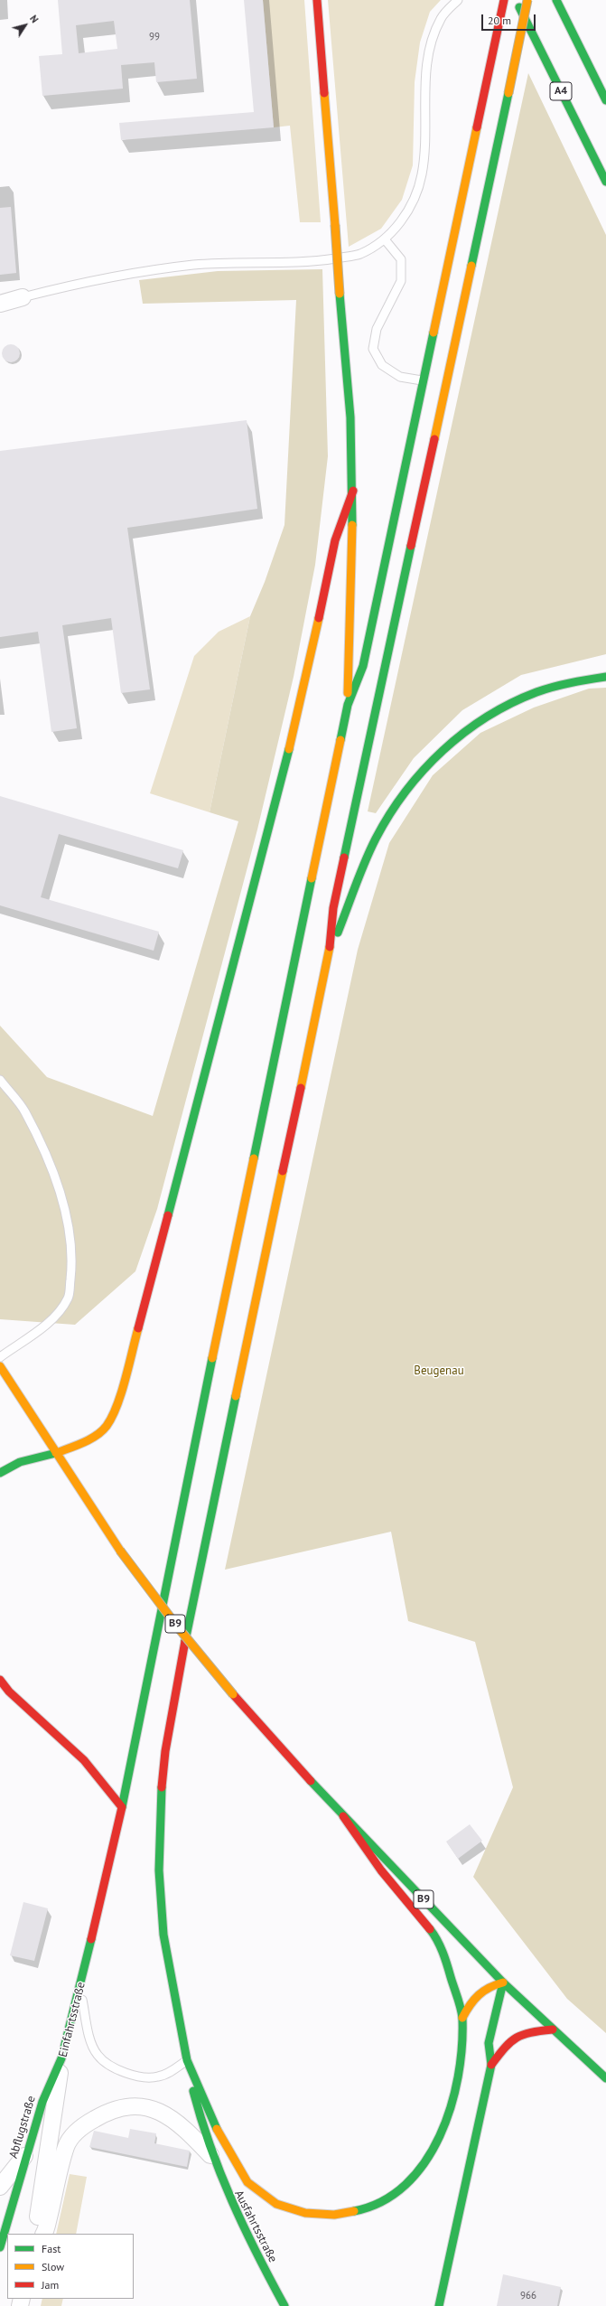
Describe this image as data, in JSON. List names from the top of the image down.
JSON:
{
  "streets": {
    "main road": [
      "A4",
      "B9",
      "Einfahrtsstraße",
      "Abflugstraße",
      "Ausfahrtsstraße"
    ]
  },
  "crossings": [
    ["Einfahrtsstraße", "Abflugstraße"]
  ],
  "parks": ["Beugenau"],
  "house_numbers": ["99", "966"],
  "legend": ["Fast", "Slow", "Jam"],
  "scale_bar": "20 m",
  "north": "top right"
}
